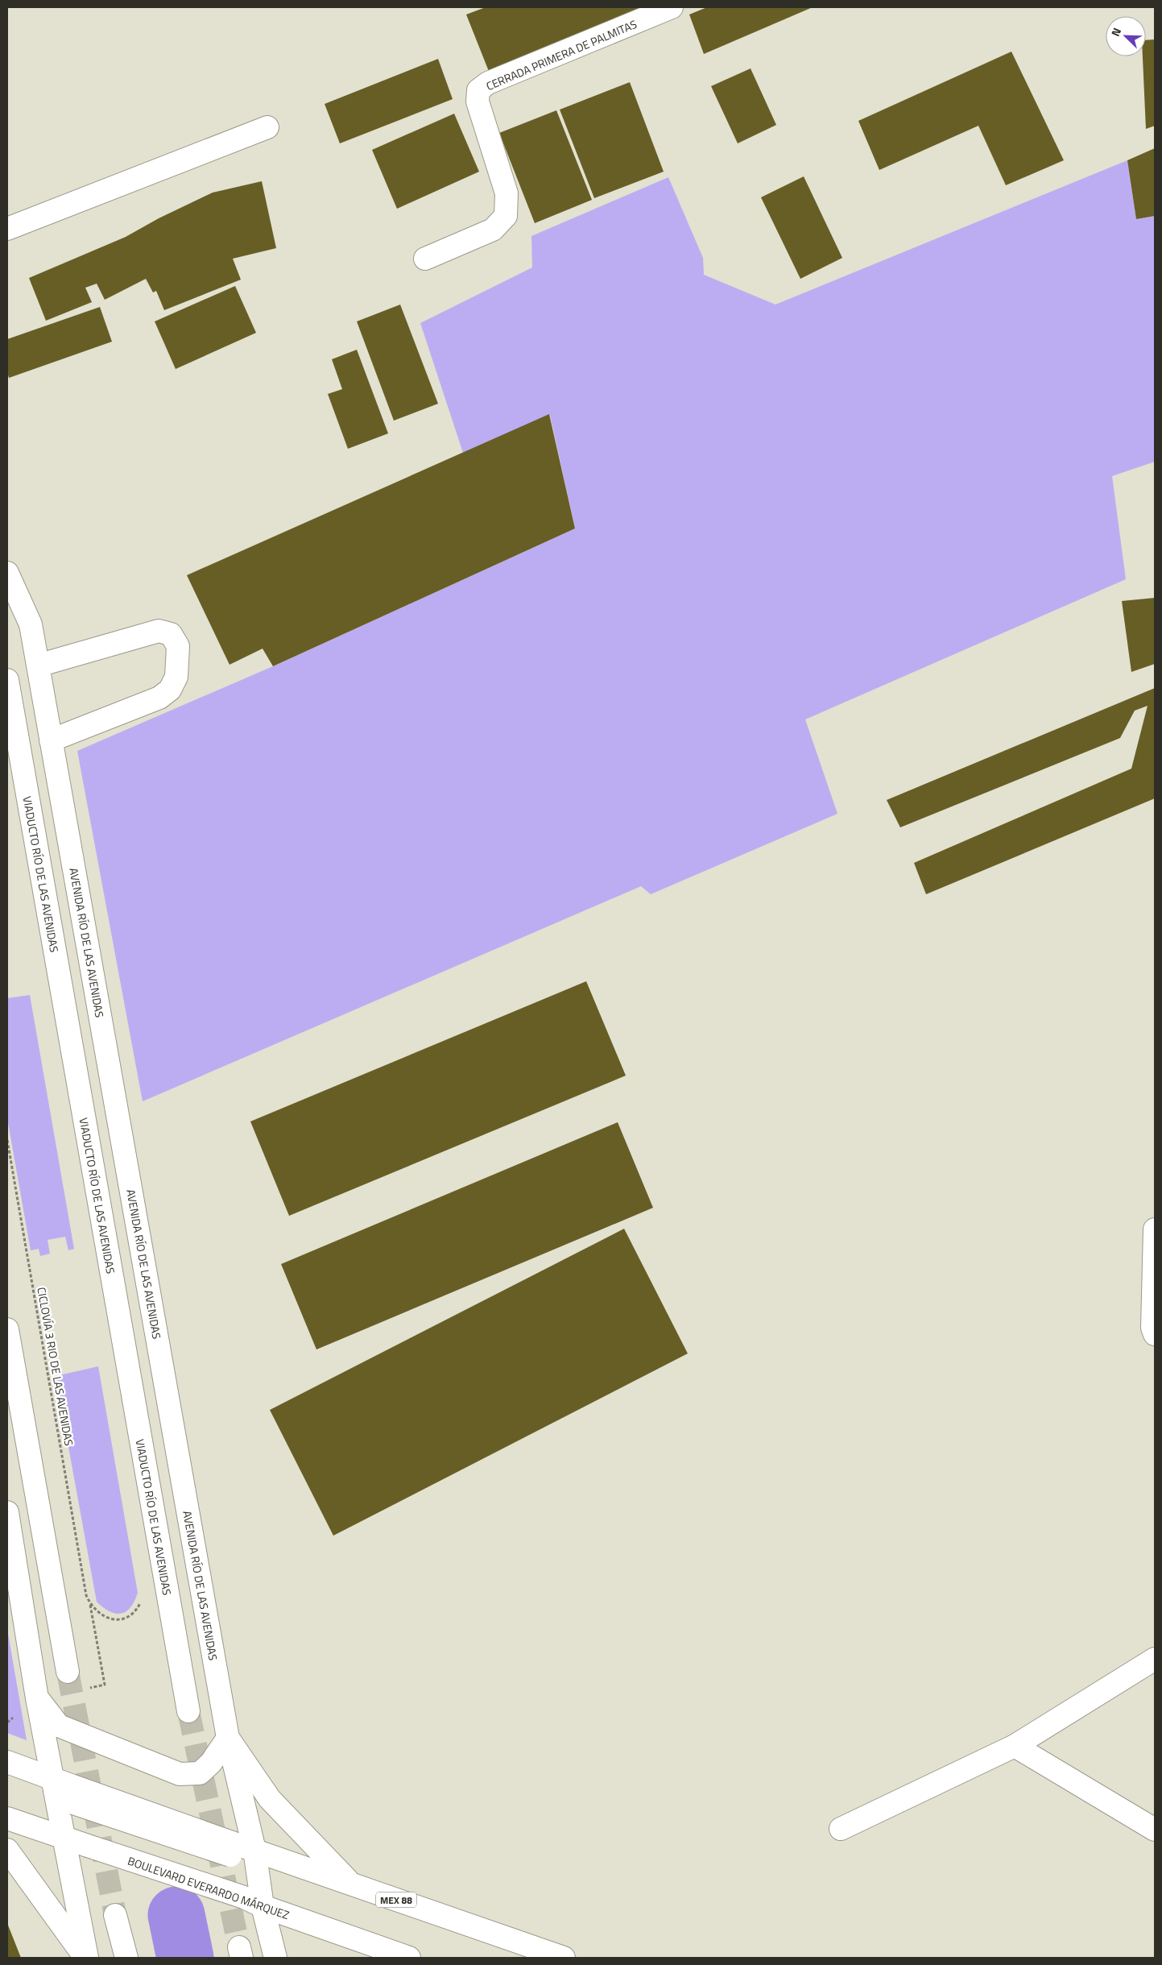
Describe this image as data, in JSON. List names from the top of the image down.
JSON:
{
  "streets": {
    "street": [
      "CERRADA PRIMERA DE PALMITAS",
      "VIADUCTO RÍO DE LAS AVENIDAS",
      "AVENIDA RÍO DE LAS AVENIDAS",
      "BOULEVARD EVERARDO MÁRQUEZ",
      "MEX 88"
    ],
    "path": ["CICLOVÍA 3 RIO DE LAS AVENIDAS"]
  },
  "crossings": [
    ["AVENIDA RÍO DE LAS AVENIDAS", "BOULEVARD EVERARDO MÁRQUEZ"],
    ["AVENIDA RÍO DE LAS AVENIDAS", "MEX 88"]
  ],
  "north": "top left"
}
